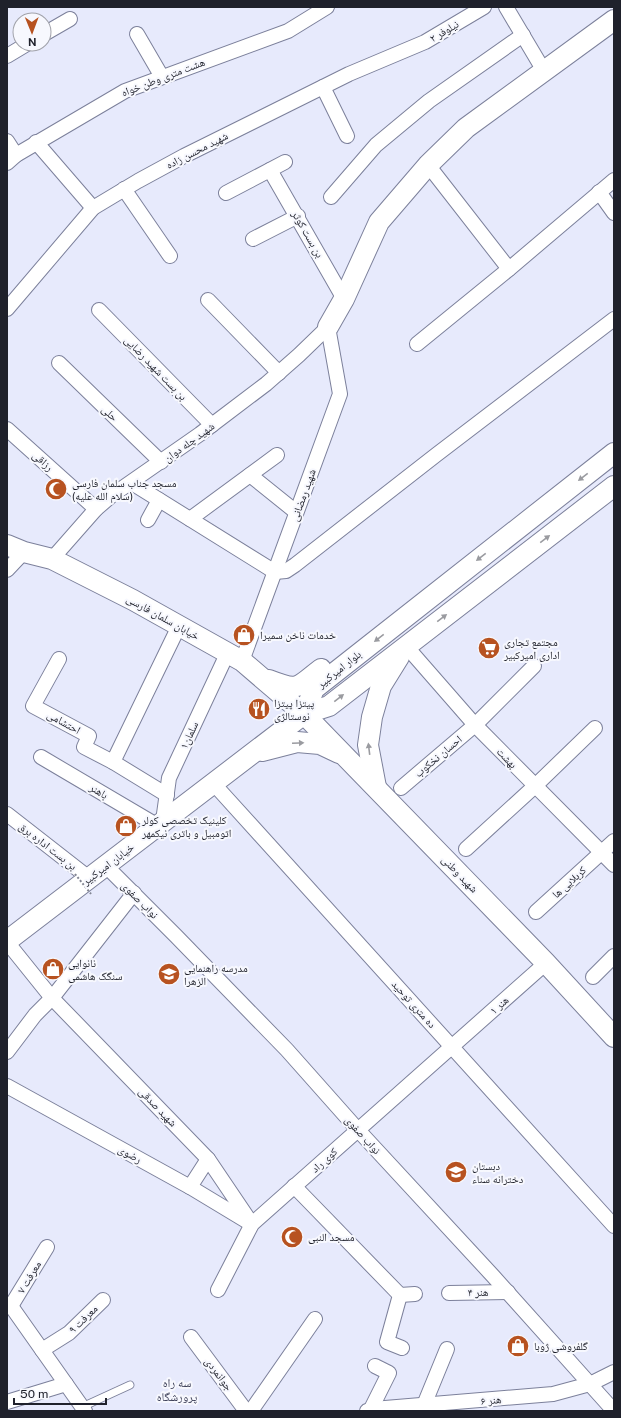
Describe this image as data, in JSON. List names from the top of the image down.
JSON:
{
  "streets": {
    "main road": [
      "خیابان سلمان فارسی",
      "بلوار امیرکبیر",
      "خیابان امیرکبیر",
      "شهید وطنی"
    ],
    "street": [
      "نیلوفر ۲",
      "هشت متری وطن خواه",
      "شهید محسن زاده",
      "بن بست کوثر",
      "بن بست شهید رضایی",
      "حلی",
      "شهید چله دوان",
      "رزاقی",
      "شهید رمضانی",
      "احتشامی",
      "سلمان۱",
      "احسان نخکوب",
      "بهشت",
      "باهنر",
      "بن بست اداره برق",
      "کربلایی ها",
      "نواب صفوی",
      "ده متری توحید",
      "هنر ۱",
      "شهید صدقی",
      "رضوی",
      "کوی راد",
      "معرفت ۷",
      "هنر ۴",
      "معرفت ۹",
      "جوانمردی",
      "هنر ۶"
    ]
  },
  "crossings": [
    ["نیلوفر ۲", "شهید محسن زاده"],
    ["بن بست شهید رضایی", "شهید چله دوان"],
    ["حلی", "شهید چله دوان"],
    ["شهید چله دوان", "رزاقی"],
    ["شهید چله دوان", "شهید رمضانی"],
    ["شهید چله دوان", "خیابان سلمان فارسی"],
    ["شهید رمضانی", "خیابان سلمان فارسی"],
    ["شهید رمضانی", "سلمان۱"],
    ["خیابان سلمان فارسی", "بلوار امیرکبیر"],
    ["خیابان سلمان فارسی", "سلمان۱"],
    ["خیابان سلمان فارسی", "خیابان امیرکبیر"],
    ["خیابان سلمان فارسی", "شهید وطنی"],
    ["بلوار امیرکبیر", "بهشت"],
    ["بلوار امیرکبیر", "خیابان امیرکبیر"],
    ["بلوار امیرکبیر", "شهید وطنی"],
    ["احتشامی", "سلمان۱"],
    ["سلمان۱", "باهنر"],
    ["سلمان۱", "خیابان امیرکبیر"],
    ["احسان نخکوب", "بهشت"],
    ["بهشت", "کربلایی ها"],
    ["باهنر", "خیابان امیرکبیر"],
    ["بن بست اداره برق", "خیابان امیرکبیر"],
    ["خیابان امیرکبیر", "شهید وطنی"],
    ["خیابان امیرکبیر", "نواب صفوی"],
    ["خیابان امیرکبیر", "ده متری توحید"],
    ["خیابان امیرکبیر", "شهید صدقی"],
    ["شهید وطنی", "هنر ۱"],
    ["نواب صفوی", "کوی راد"],
    ["نواب صفوی", "هنر ۴"],
    ["نواب صفوی", "هنر ۶"],
    ["ده متری توحید", "هنر ۱"],
    ["ده متری توحید", "کوی راد"],
    ["هنر ۱", "کوی راد"],
    ["شهید صدقی", "رضوی"],
    ["شهید صدقی", "کوی راد"],
    ["رضوی", "کوی راد"]
  ],
  "districts": ["سه راه پرورشگاه"],
  "places": {
    "mosque": ["مسجد جناب سلمان فارسی (سلام الله علیه)", "مسجد النبی"],
    "shop": [
      "خدمات ناخن سمیرا",
      "کلینیک تخصصی کولر اتومبیل و باتری نیکمهر",
      "نانوایی سنگک هاشمی",
      "گلفروشی ژوبا"
    ],
    "supermarket": ["مجتمع تجاری اداری امیرکبیر"],
    "restaurant": ["پیتزا پیتزا نوستالژی"],
    "school or university": ["مدرسه راهنمایی الزهرا", "دبستان دخترانه سناء"]
  },
  "scale_bar": "50 m",
  "north": "bottom"
}
